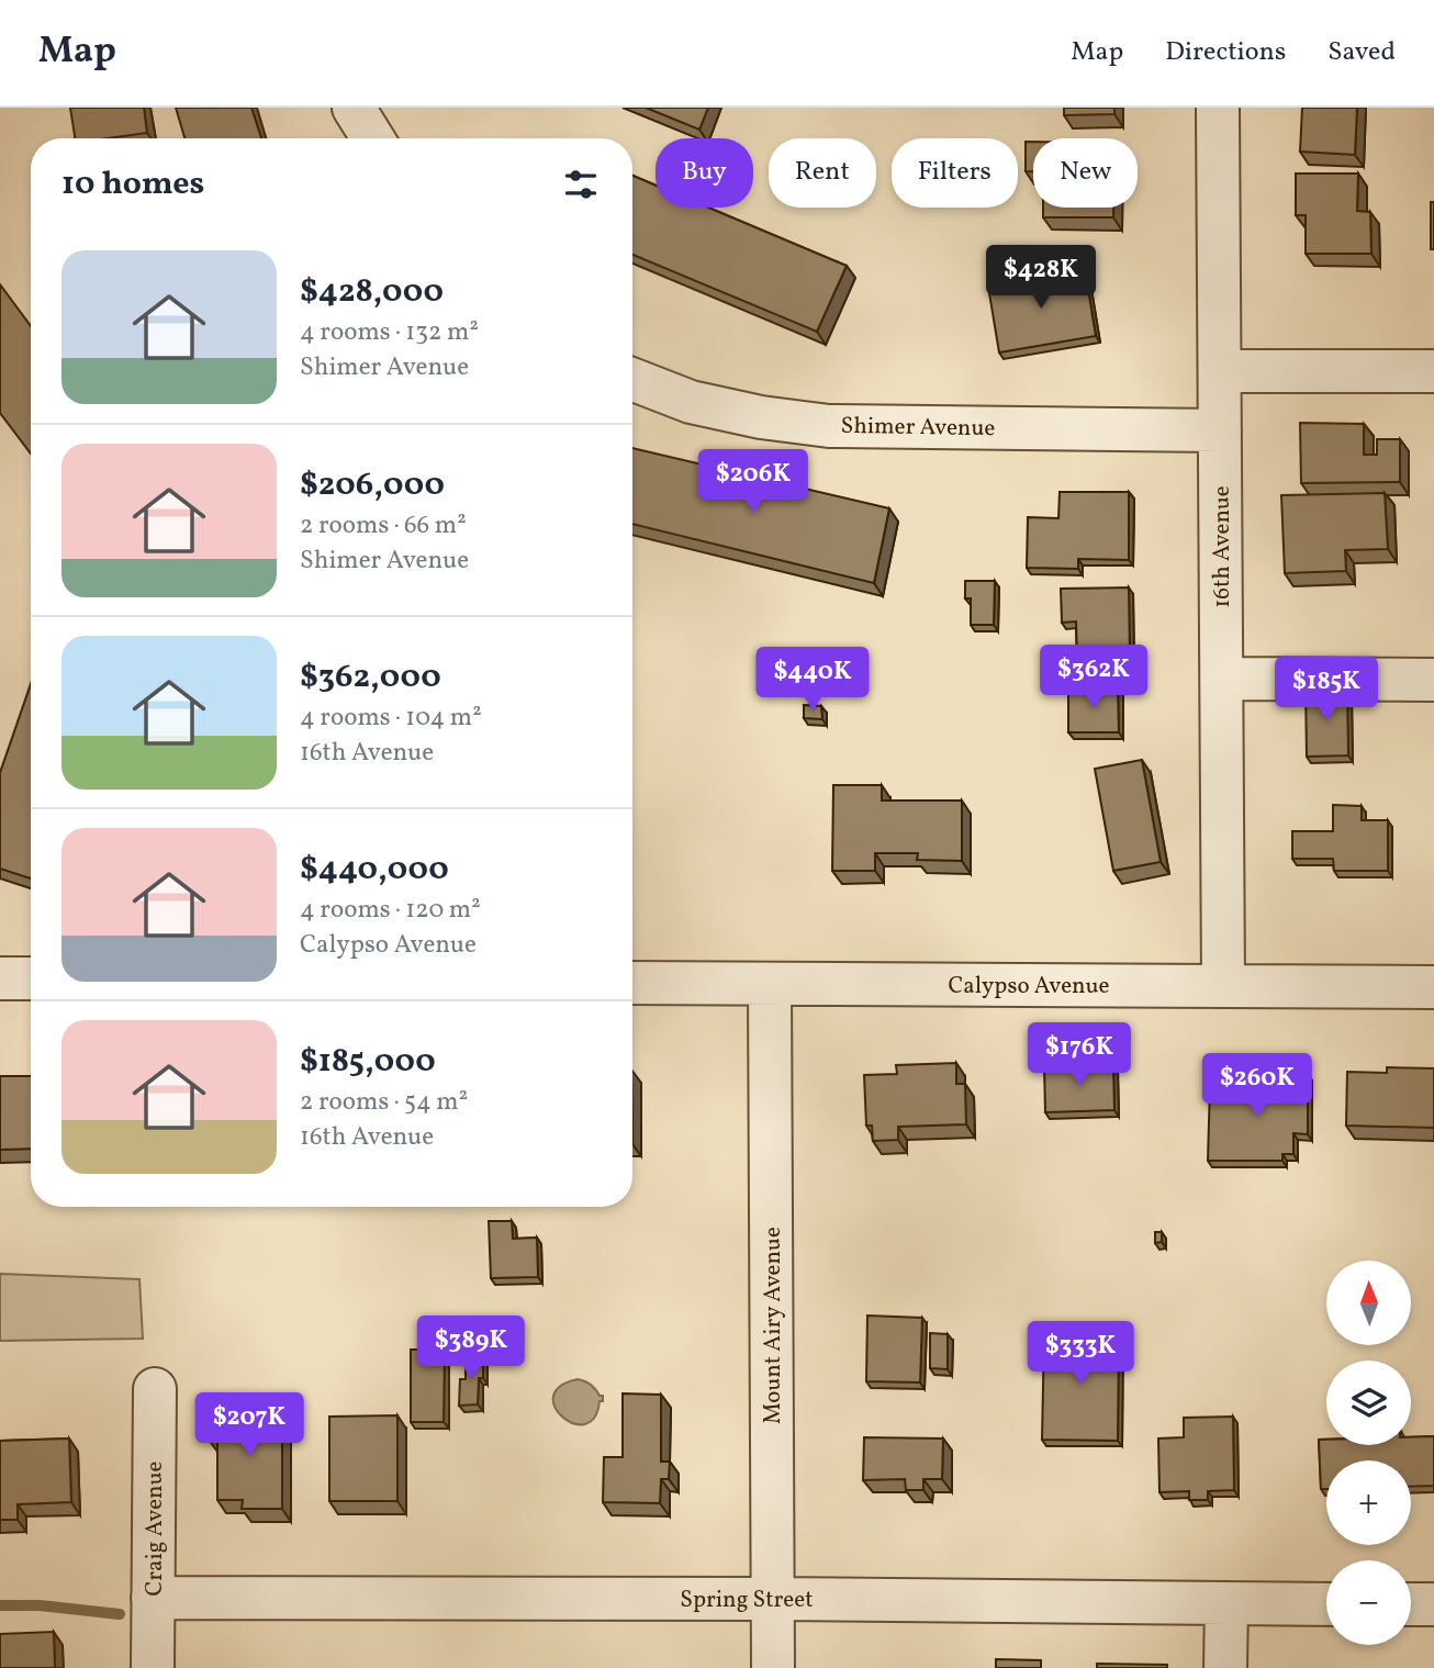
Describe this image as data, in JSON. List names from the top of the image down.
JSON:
{
  "streets": {
    "street": [
      "Shimer Avenue",
      "16th Avenue",
      "Calypso Avenue",
      "Mount Airy Avenue",
      "Craig Avenue",
      "Spring Street"
    ]
  },
  "crossings": [
    ["Shimer Avenue", "16th Avenue"],
    ["16th Avenue", "Calypso Avenue"],
    ["Calypso Avenue", "Mount Airy Avenue"],
    ["Mount Airy Avenue", "Spring Street"],
    ["Craig Avenue", "Spring Street"]
  ],
  "north": "top",
  "page": {
    "header": "Map",
    "nav": ["Map", "Directions", "Saved"],
    "chip": [
      "Buy",
      "Rent",
      "Filters",
      "New"
    ],
    "heading": "10 homes",
    "list": [
      {
        "name": "$428,000",
        "note": "4 rooms · 132 m² · Shimer Avenue"
      },
      {
        "name": "$206,000",
        "note": "2 rooms · 66 m² · Shimer Avenue"
      },
      {
        "name": "$362,000",
        "note": "4 rooms · 104 m² · 16th Avenue"
      },
      {
        "name": "$440,000",
        "note": "4 rooms · 120 m² · Calypso Avenue"
      },
      {
        "name": "$185,000",
        "note": "2 rooms · 54 m² · 16th Avenue"
      }
    ],
    "price": [
      "$428K",
      "$206K",
      "$362K",
      "$440K",
      "$185K",
      "$176K",
      "$260K",
      "$389K",
      "$333K",
      "$207K"
    ],
    "map_buttons": ["+", "−"]
  }
}
